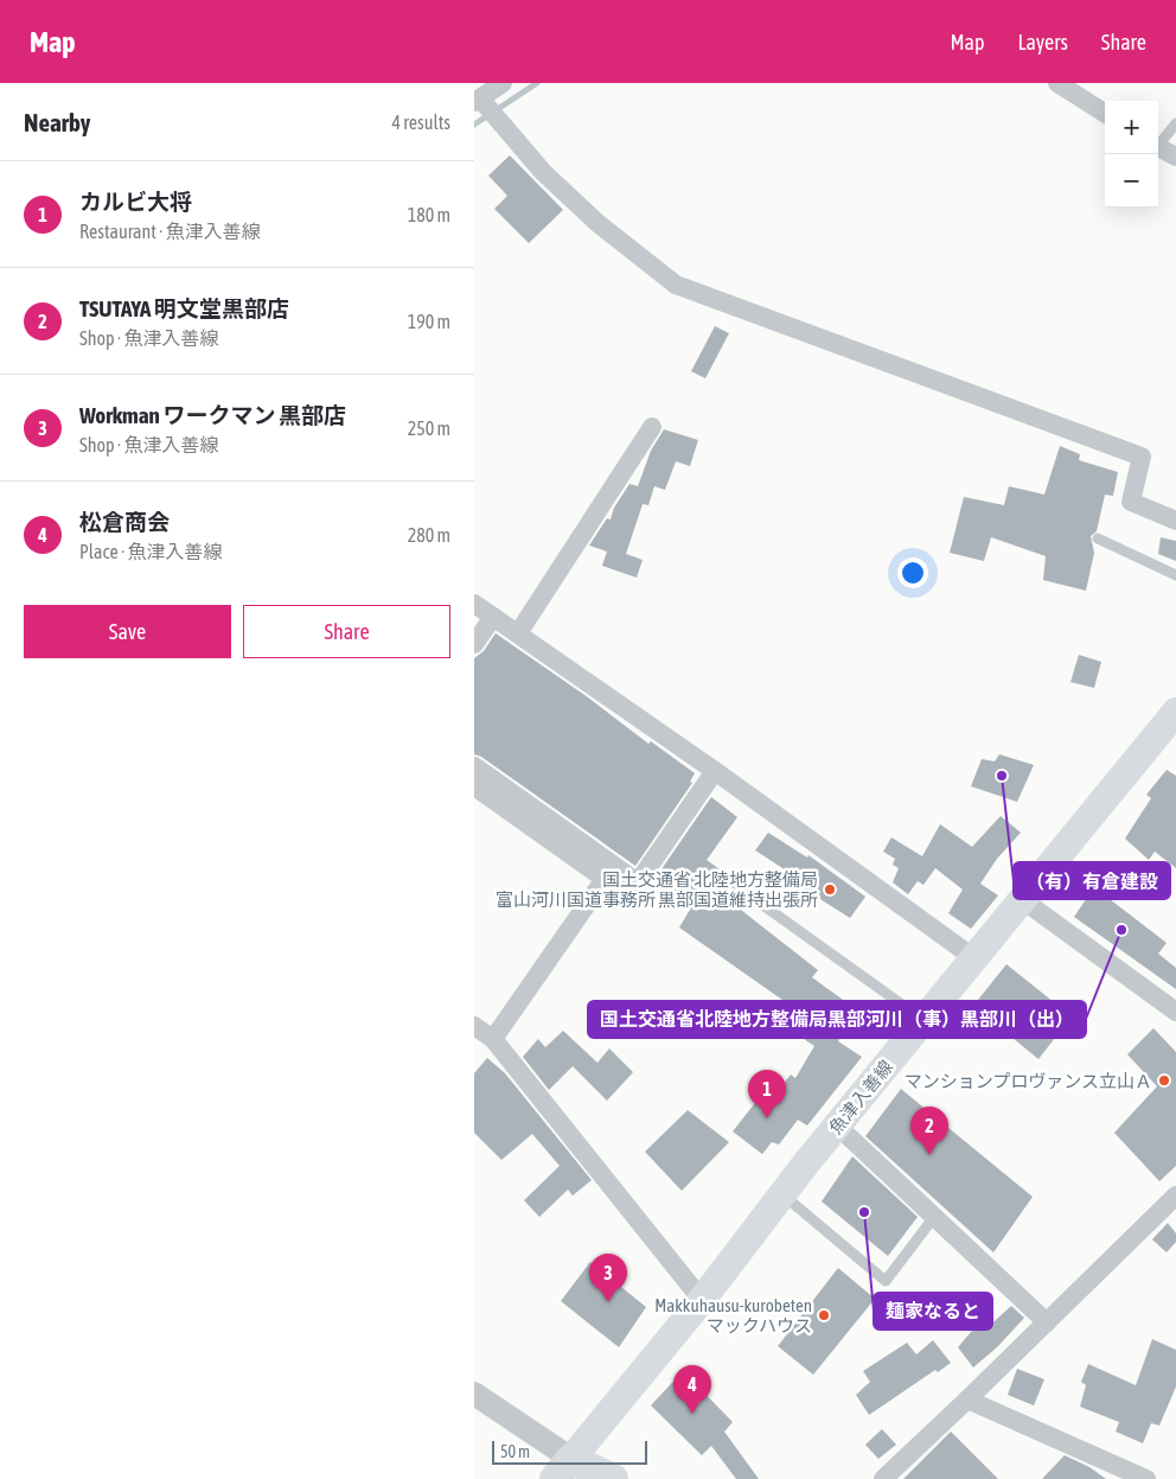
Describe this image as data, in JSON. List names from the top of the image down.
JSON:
{
  "streets": {
    "main road": ["魚津入善線"]
  },
  "places": [
    "（有）有倉建設",
    "国土交通省 北陸地方整備局 富山河川国道事務所 黒部国道維持出張所",
    "国土交通省北陸地方整備局黒部河川（事）黒部川（出）",
    "マンションプロヴァンス立山Ａ",
    "麺家なると",
    "Makkuhausu-kurobeten マックハウス"
  ],
  "scale_bar": "50 m",
  "page": {
    "header": "Map",
    "nav": ["Map", "Layers", "Share"],
    "heading": ["Nearby", "4 results"],
    "map_buttons": ["+", "−"],
    "list": [
      {
        "mark": "1",
        "name": "カルビ大将",
        "note": "Restaurant · 魚津入善線",
        "value": "180 m"
      },
      {
        "mark": "2",
        "name": "TSUTAYA 明文堂黒部店",
        "note": "Shop · 魚津入善線",
        "value": "190 m"
      },
      {
        "mark": "3",
        "name": "Workman ワークマン 黒部店",
        "note": "Shop · 魚津入善線",
        "value": "250 m"
      },
      {
        "mark": "4",
        "name": "松倉商会",
        "note": "Place · 魚津入善線",
        "value": "280 m"
      }
    ],
    "buttons": ["Save", "Share"],
    "pins": [
      "1",
      "2",
      "3",
      "4"
    ],
    "scale": "50 m"
  }
}
